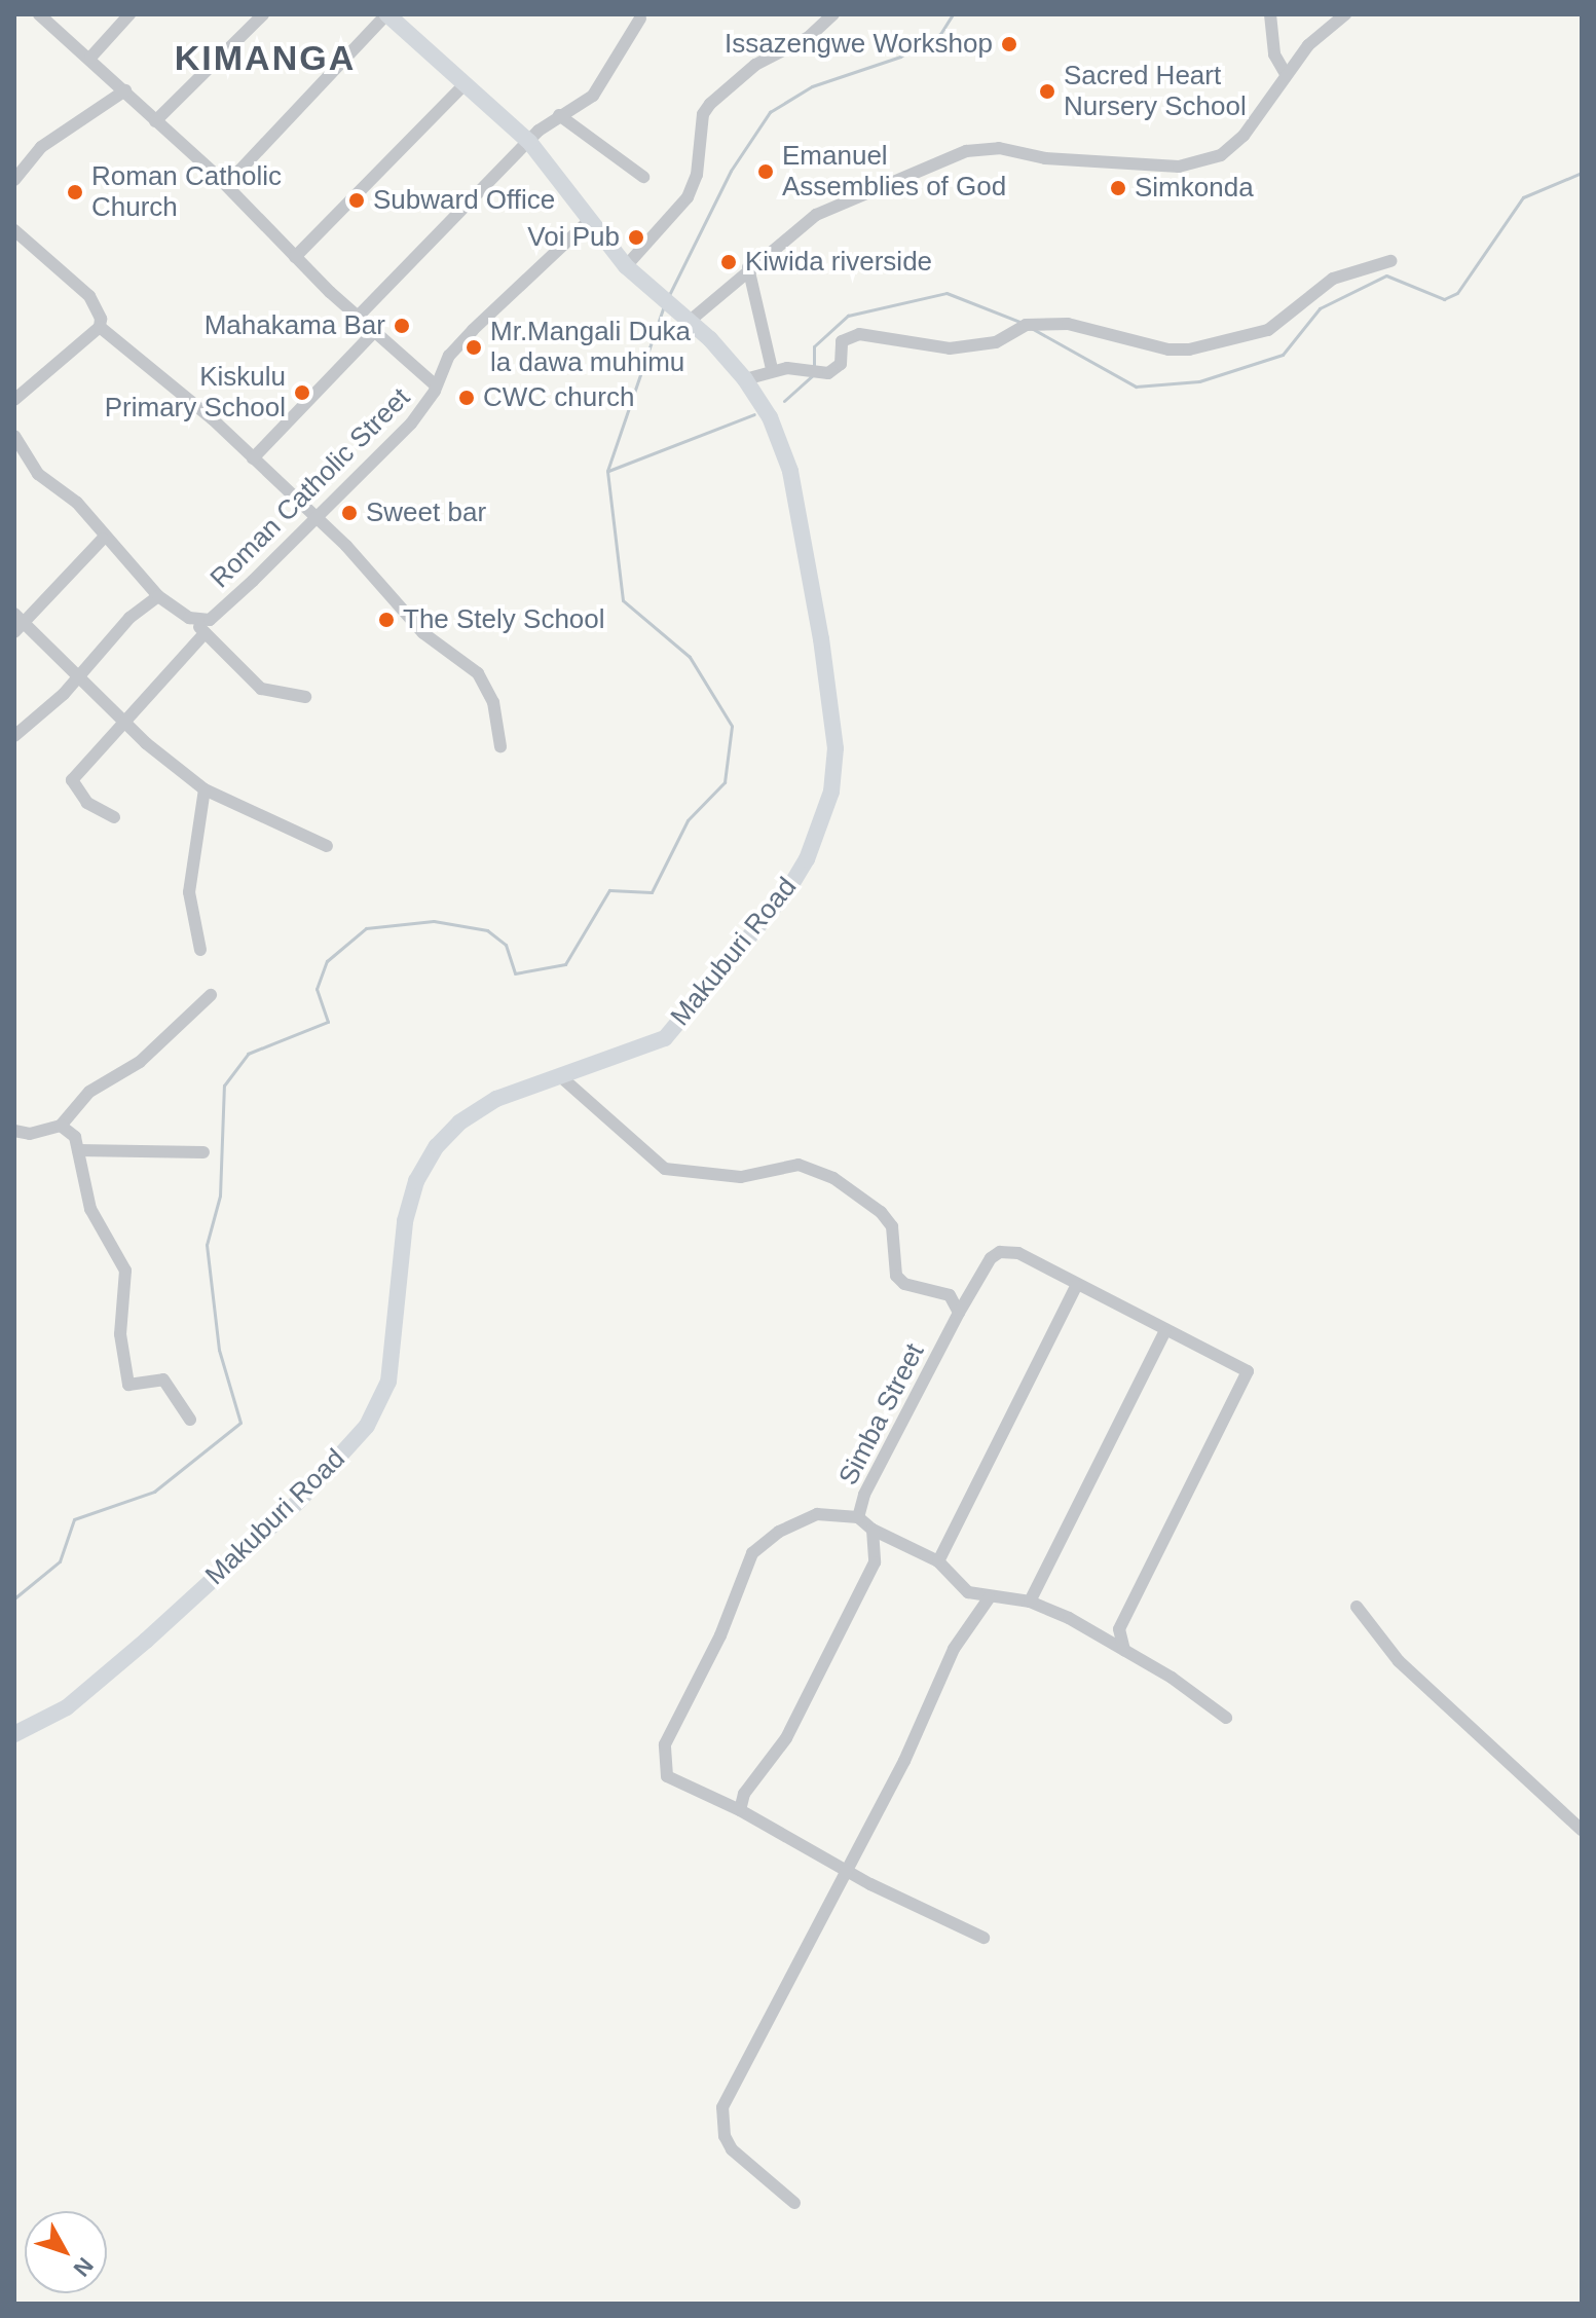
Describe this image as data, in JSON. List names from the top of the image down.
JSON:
{
  "streets": {
    "street": ["Roman Catholic Street", "Makuburi Road", "Simba Street"]
  },
  "crossings": [
    ["Roman Catholic Street", "Makuburi Road"]
  ],
  "districts": ["KIMANGA"],
  "places": [
    "Issazengwe Workshop",
    "Sacred Heart Nursery School",
    "Emanuel Assemblies of God",
    "Simkonda",
    "Roman Catholic Church",
    "Subward Office",
    "Voi Pub",
    "Kiwida riverside",
    "Mahakama Bar",
    "Mr.Mangali Duka la dawa muhimu",
    "Kiskulu Primary School",
    "CWC church",
    "Sweet bar",
    "The Stely School"
  ],
  "north": "bottom right"
}
